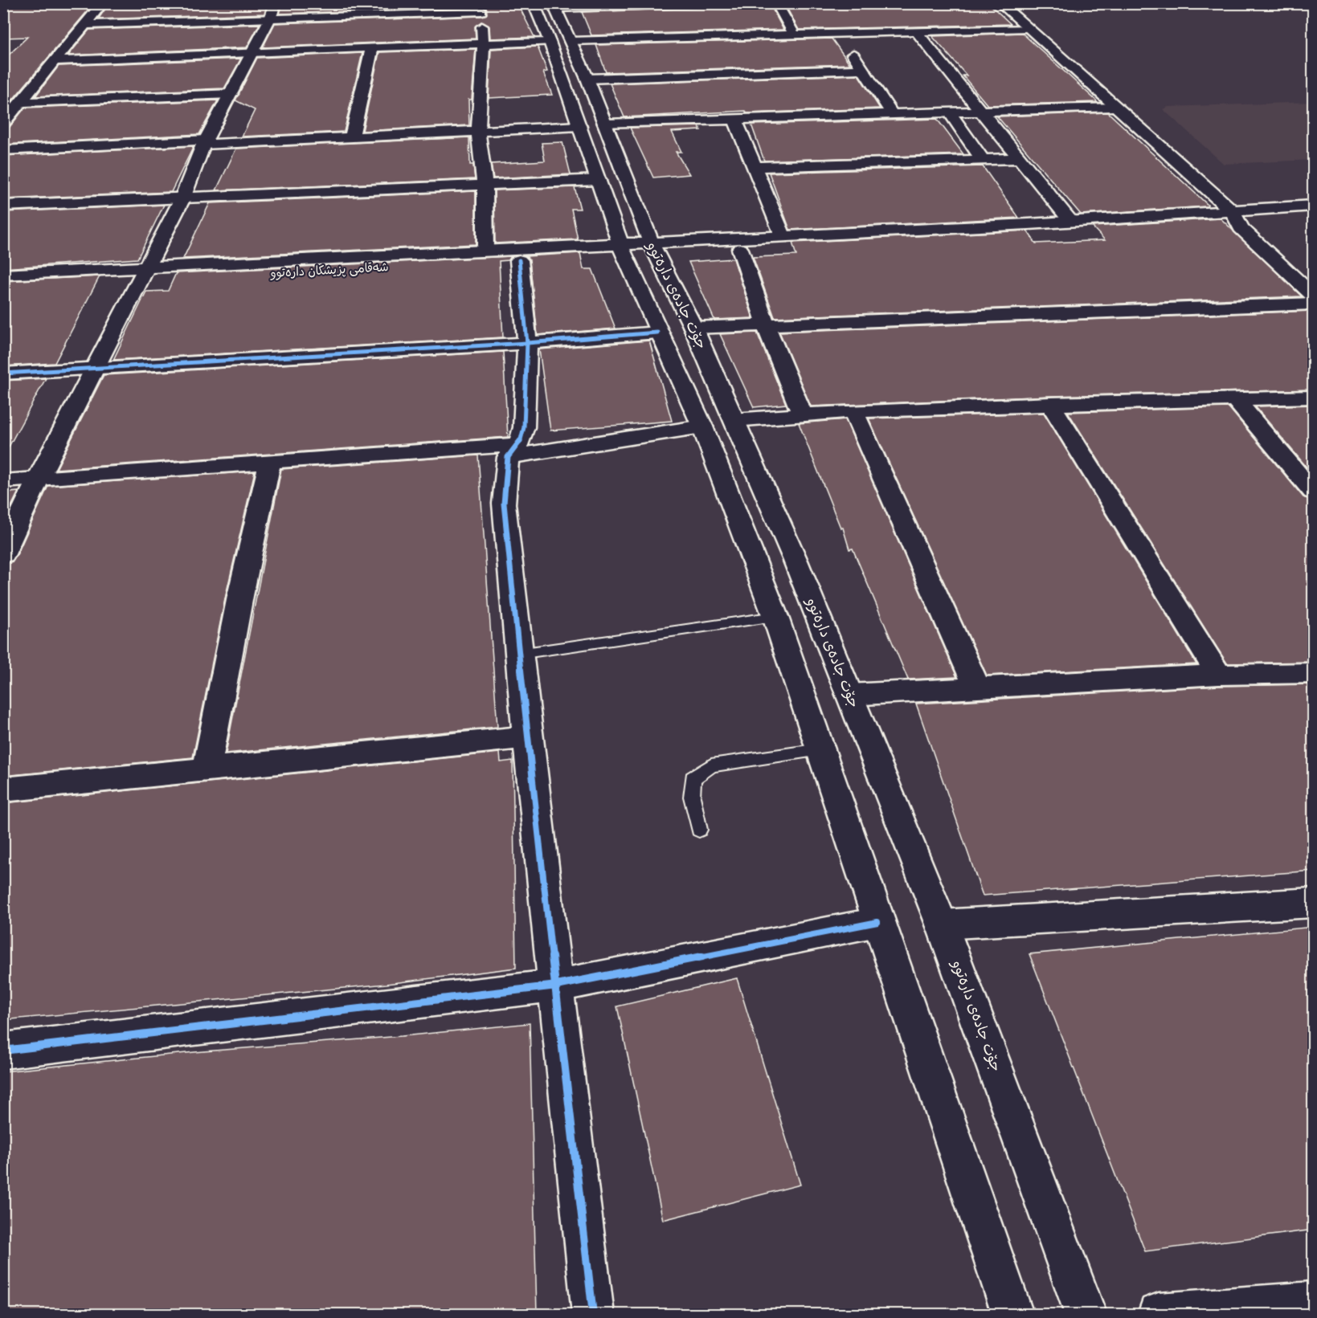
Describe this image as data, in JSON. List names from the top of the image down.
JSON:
{
  "streets": {
    "street": ["شەقامی پزیشکان دارەتوو", "جۆت جادەی دارەتوو"]
  },
  "crossings": [
    ["شەقامی پزیشکان دارەتوو", "جۆت جادەی دارەتوو"]
  ]
}
